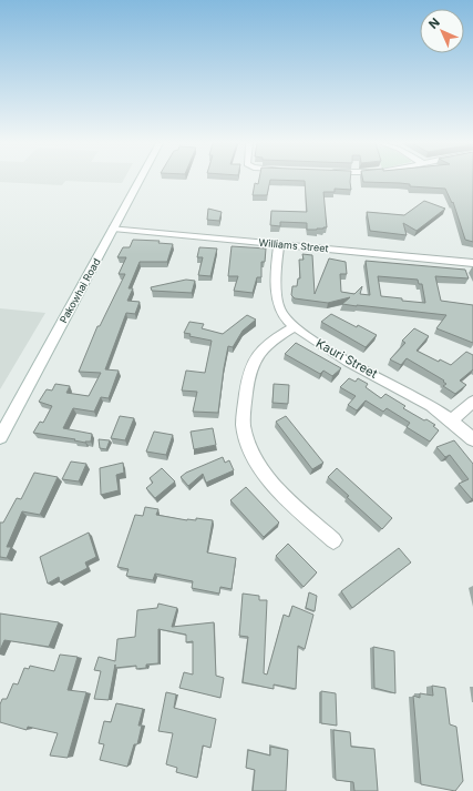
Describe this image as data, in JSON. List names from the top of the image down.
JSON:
{
  "streets": {
    "street": ["Williams Street", "Pakowhai Road", "Kauri Street"]
  },
  "crossings": [
    ["Williams Street", "Pakowhai Road"],
    ["Williams Street", "Kauri Street"]
  ],
  "north": "top left"
}
